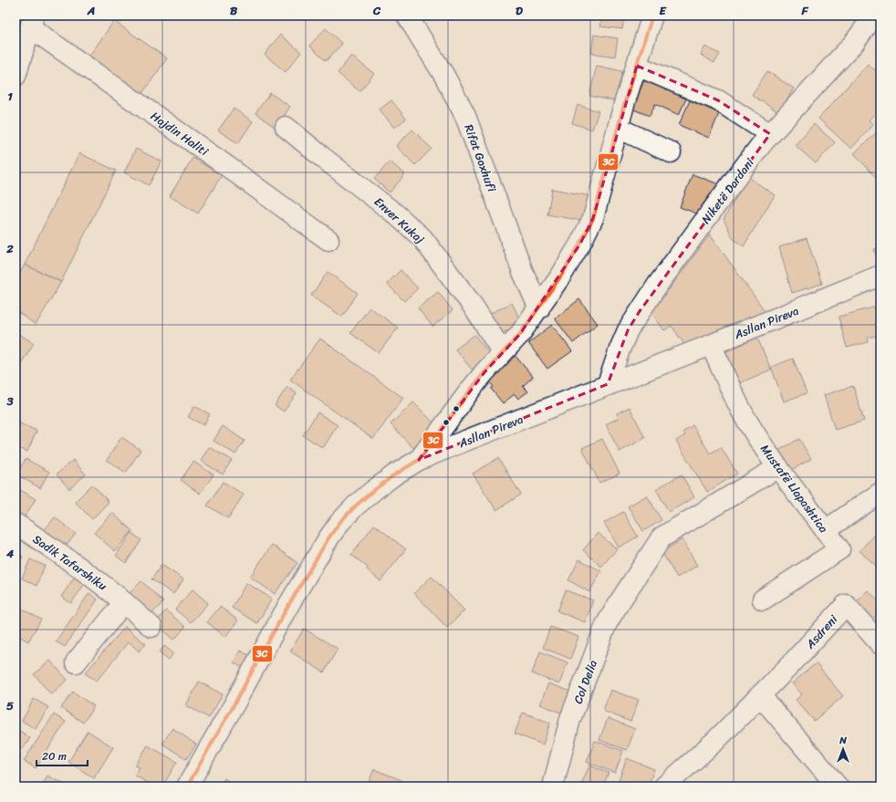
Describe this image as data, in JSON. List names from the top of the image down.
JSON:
{
  "streets": {
    "street": [
      "Hajdin Haliti",
      "Rifat Goxhufi",
      "Niketë Dardani",
      "Enver Kukaj",
      "Asllan Pireva",
      "Mustafë Llapashtica",
      "Sadik Tafarshiku",
      "Asdreni",
      "Col Delia"
    ]
  },
  "crossings": [
    ["Niketë Dardani", "Asllan Pireva"],
    ["Asllan Pireva", "Mustafë Llapashtica"],
    ["Mustafë Llapashtica", "Col Delia"]
  ],
  "lines": ["transit line 3C"],
  "scale_bar": "20 m",
  "north": "top",
  "grid": {
    "columns": [
      "A",
      "B",
      "C",
      "D",
      "E",
      "F"
    ],
    "rows": [
      "1",
      "2",
      "3",
      "4",
      "5"
    ]
  }
}
